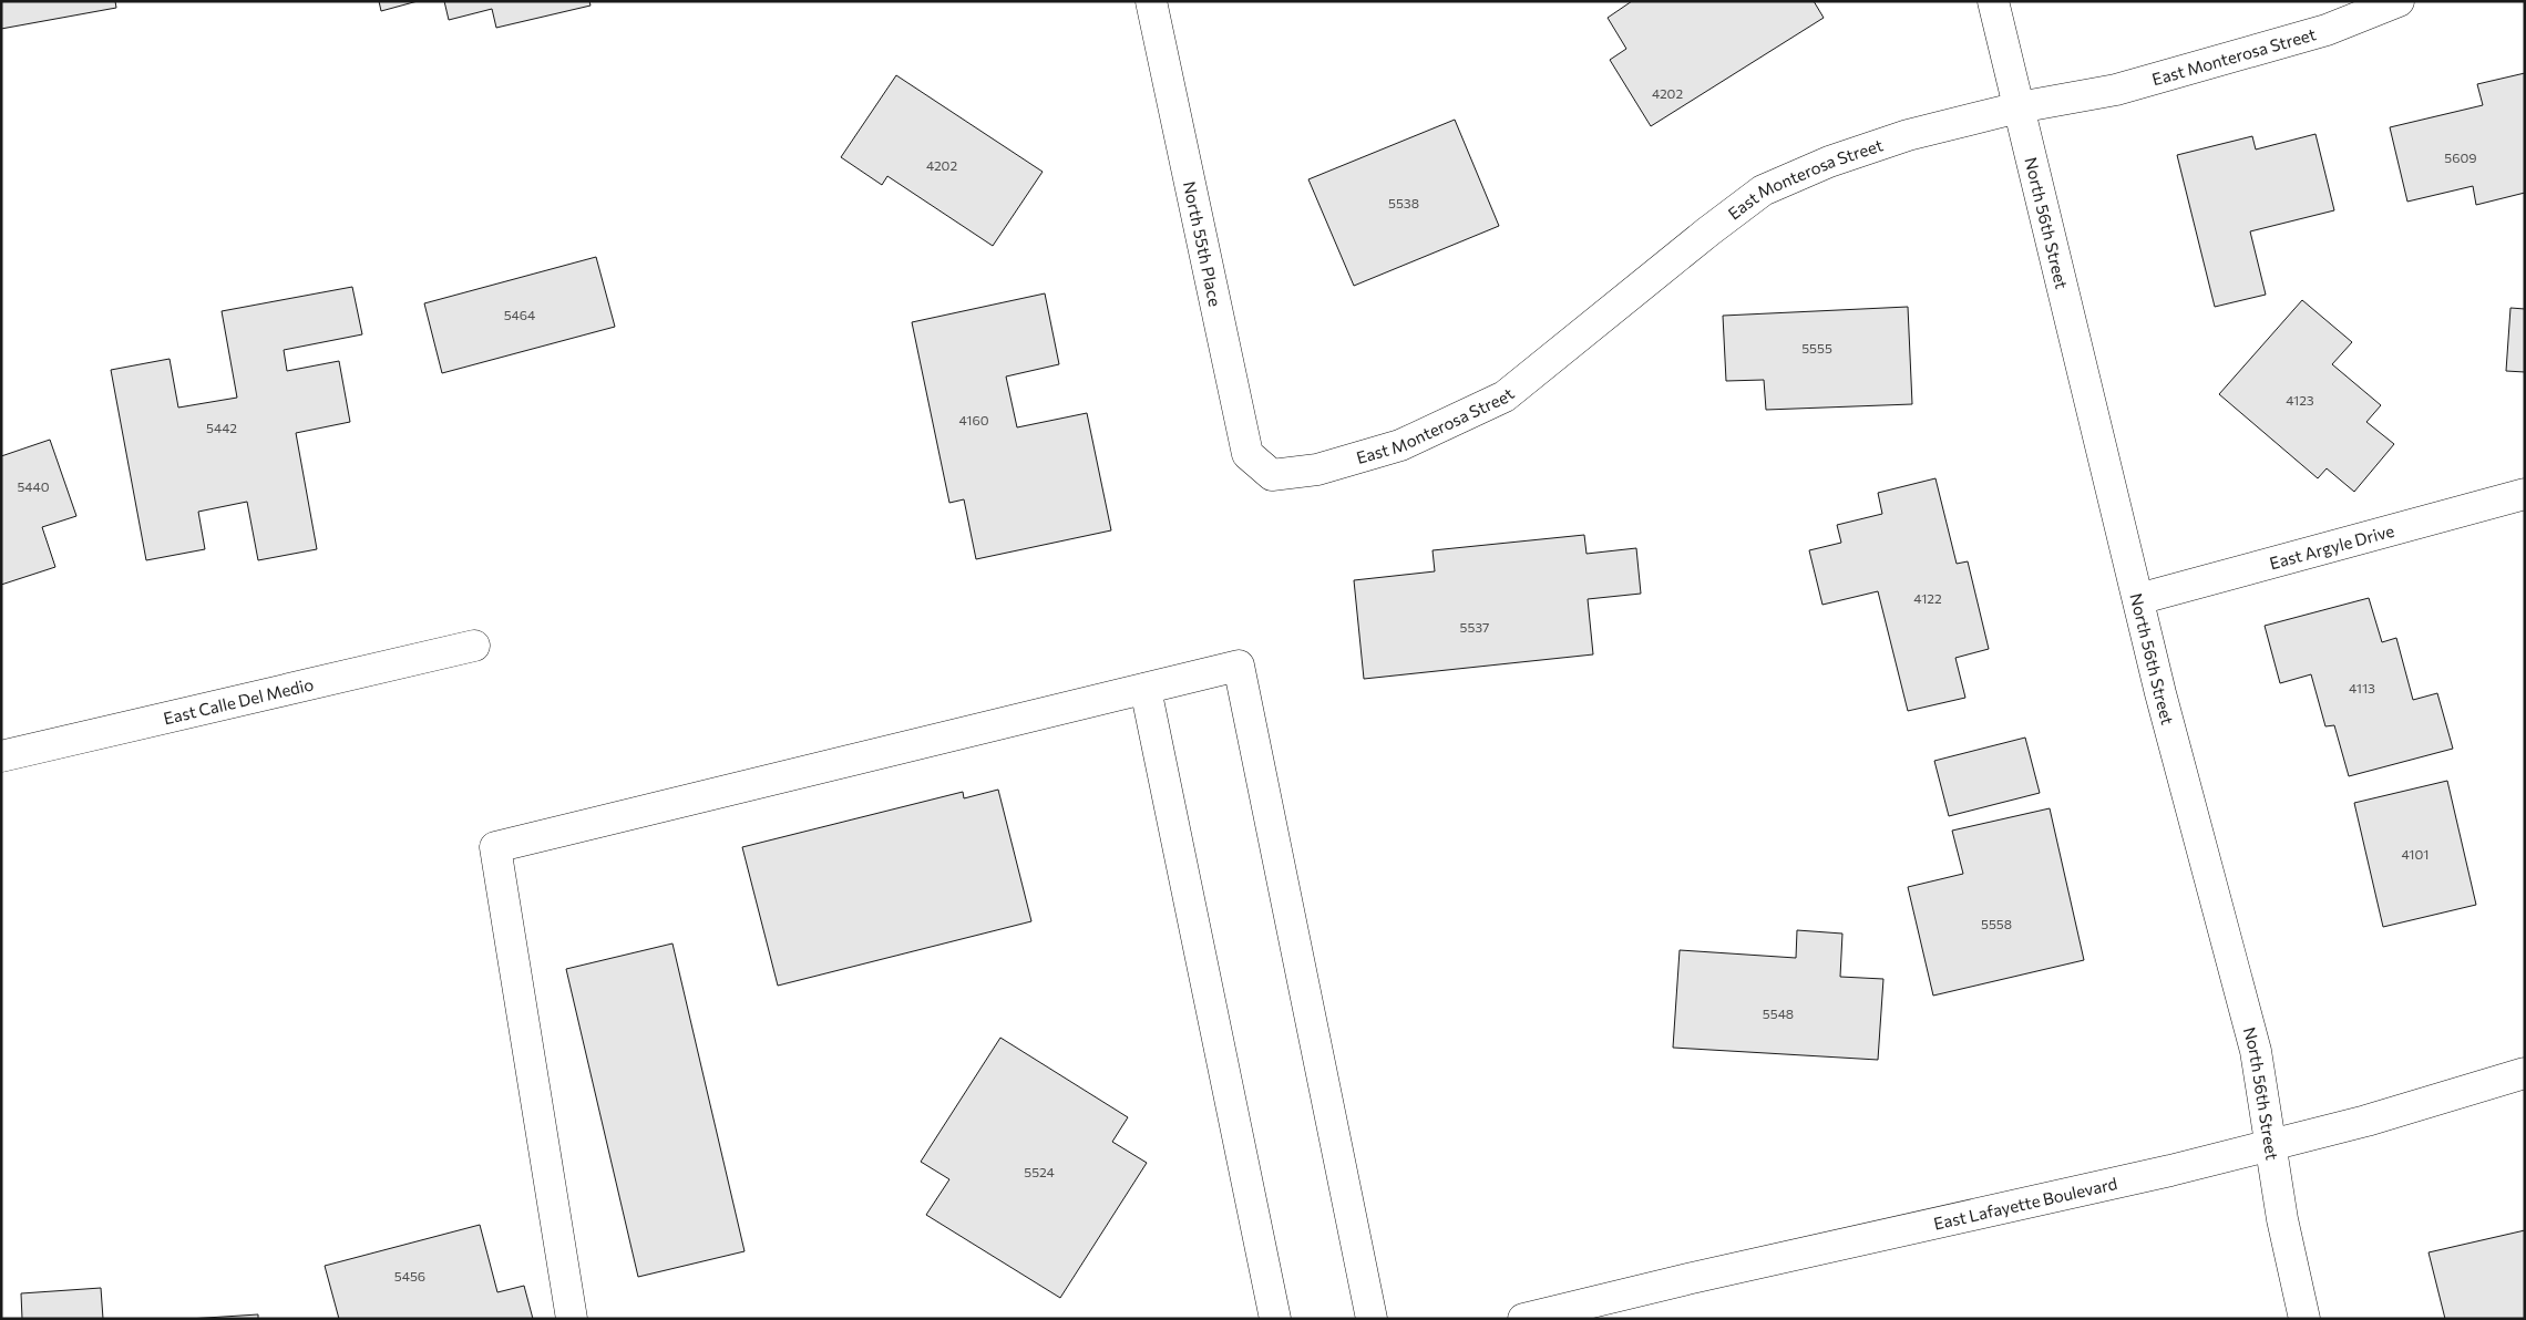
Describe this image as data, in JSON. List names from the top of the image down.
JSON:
{
  "streets": {
    "street": [
      "East Monterosa Street",
      "North 56th Street",
      "North 55th Place",
      "East Argyle Drive",
      "East Calle Del Medio",
      "East Lafayette Boulevard"
    ]
  },
  "crossings": [
    ["East Monterosa Street", "North 56th Street"],
    ["East Monterosa Street", "North 55th Place"],
    ["North 56th Street", "East Argyle Drive"],
    ["North 56th Street", "East Lafayette Boulevard"]
  ],
  "house_numbers": [
    "4202",
    "5609",
    "4202",
    "5538",
    "5464",
    "5555",
    "4123",
    "4160",
    "5442",
    "5440",
    "4122",
    "5537",
    "4113",
    "4101",
    "5558",
    "5548",
    "5524",
    "5456"
  ]
}
